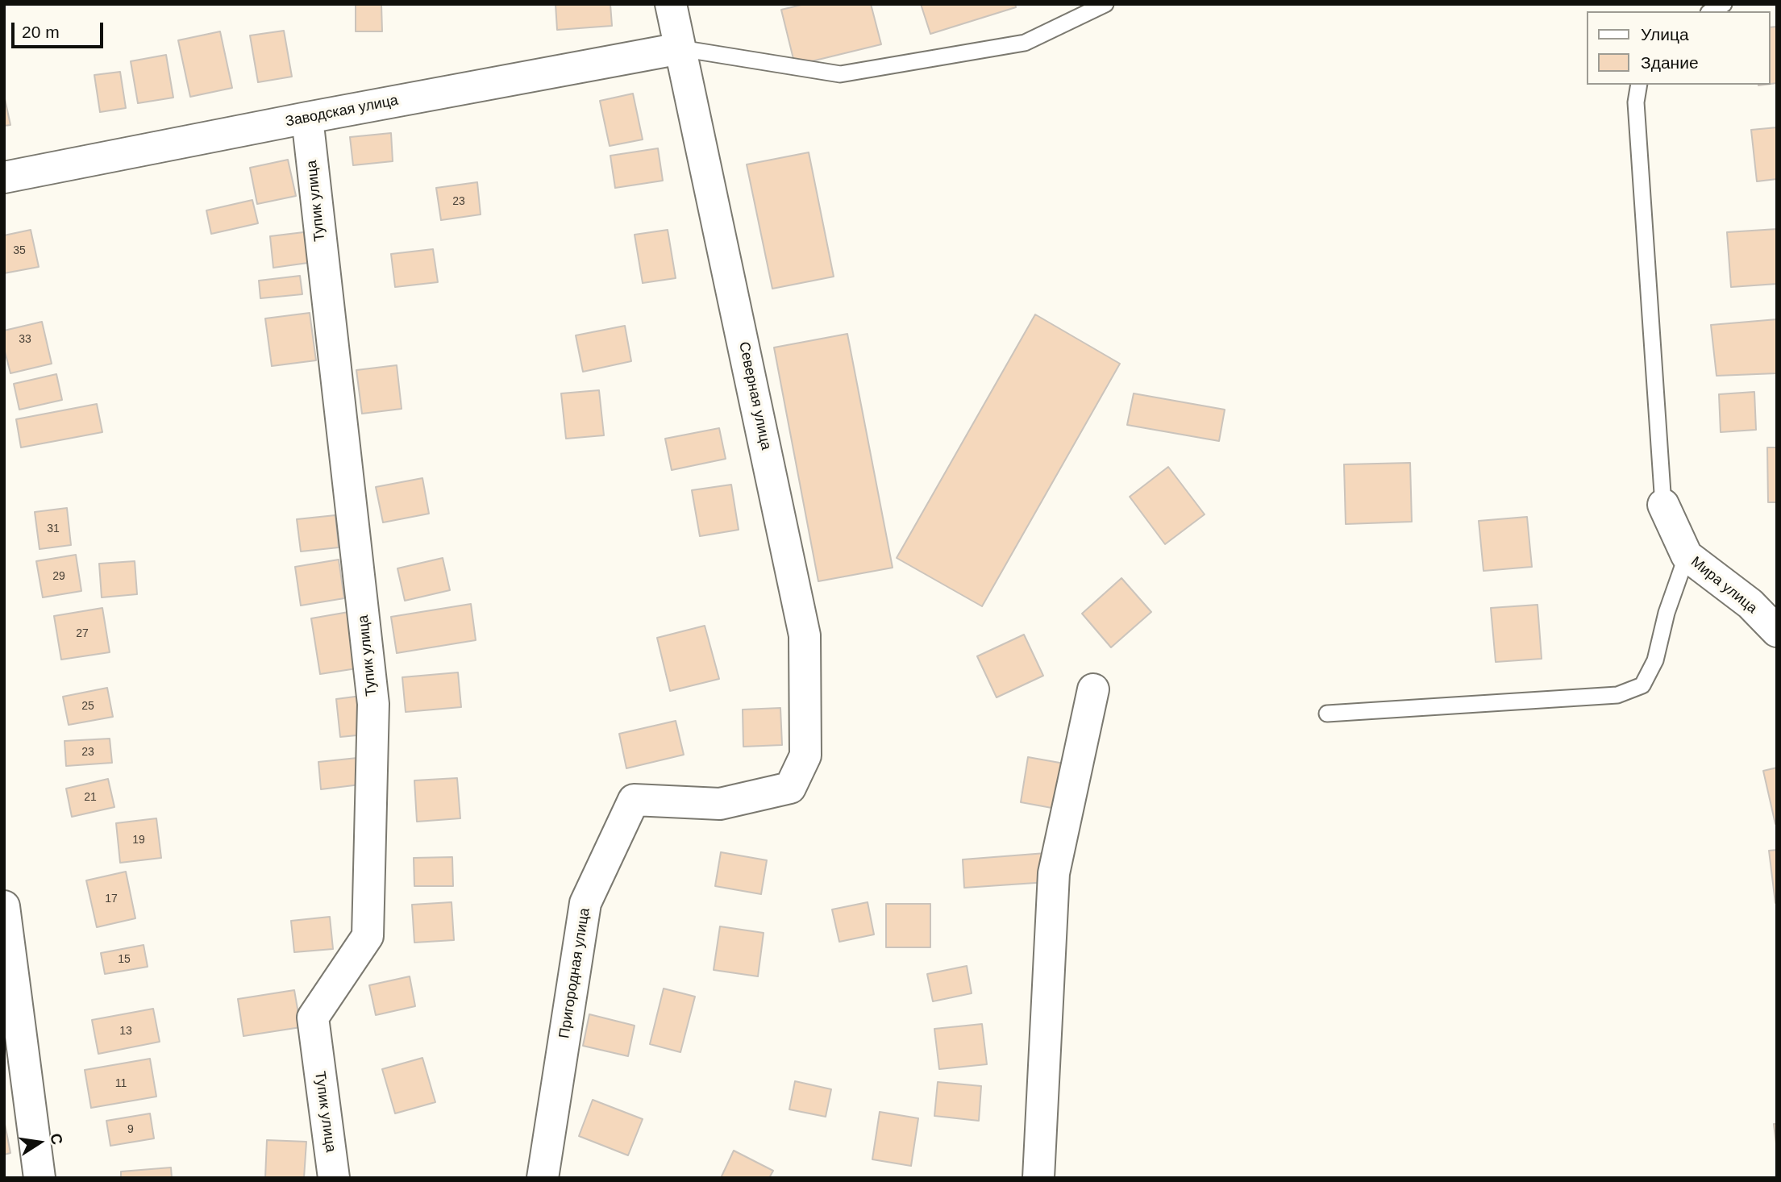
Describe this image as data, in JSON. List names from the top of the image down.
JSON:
{
  "streets": {
    "street": [
      "Заводская улица",
      "Тупик улица",
      "Северная улица",
      "Мира улица",
      "Пригородная улица"
    ]
  },
  "crossings": [
    ["Заводская улица", "Тупик улица"],
    ["Заводская улица", "Северная улица"],
    ["Северная улица", "Пригородная улица"]
  ],
  "house_numbers": [
    "23",
    "35",
    "33",
    "31",
    "29",
    "27",
    "25",
    "23",
    "21",
    "19",
    "17",
    "15",
    "13",
    "11",
    "9"
  ],
  "legend": ["Улица", "Здание"],
  "scale_bar": "20 m",
  "north": "right"
}
